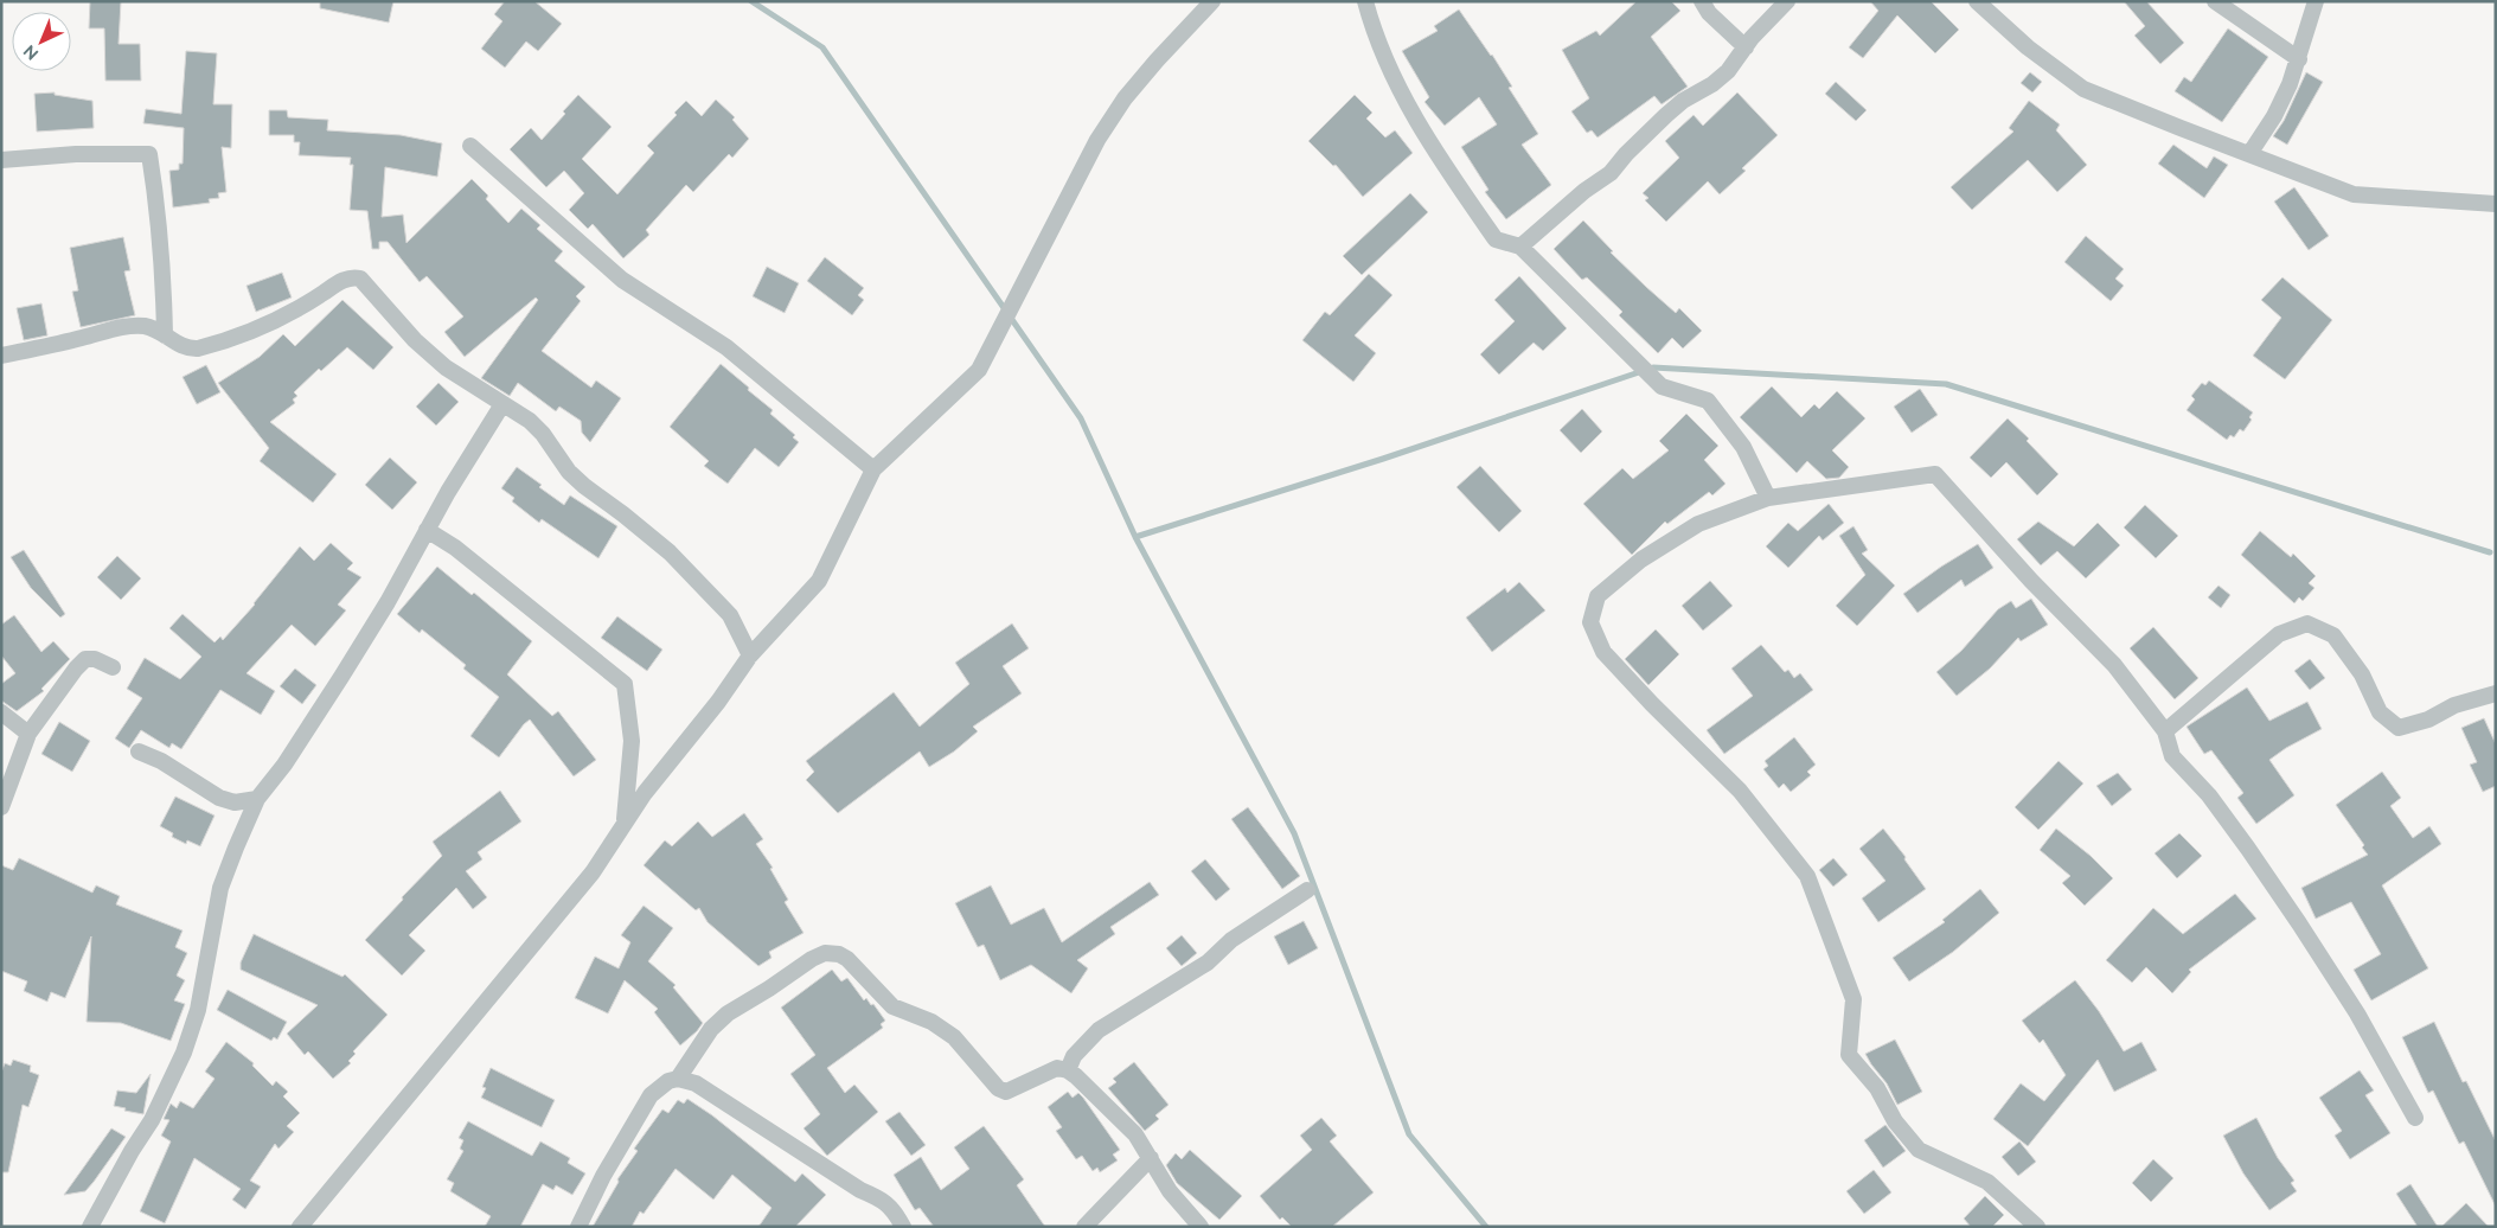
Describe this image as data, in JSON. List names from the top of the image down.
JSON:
{
  "north": "bottom left"
}
